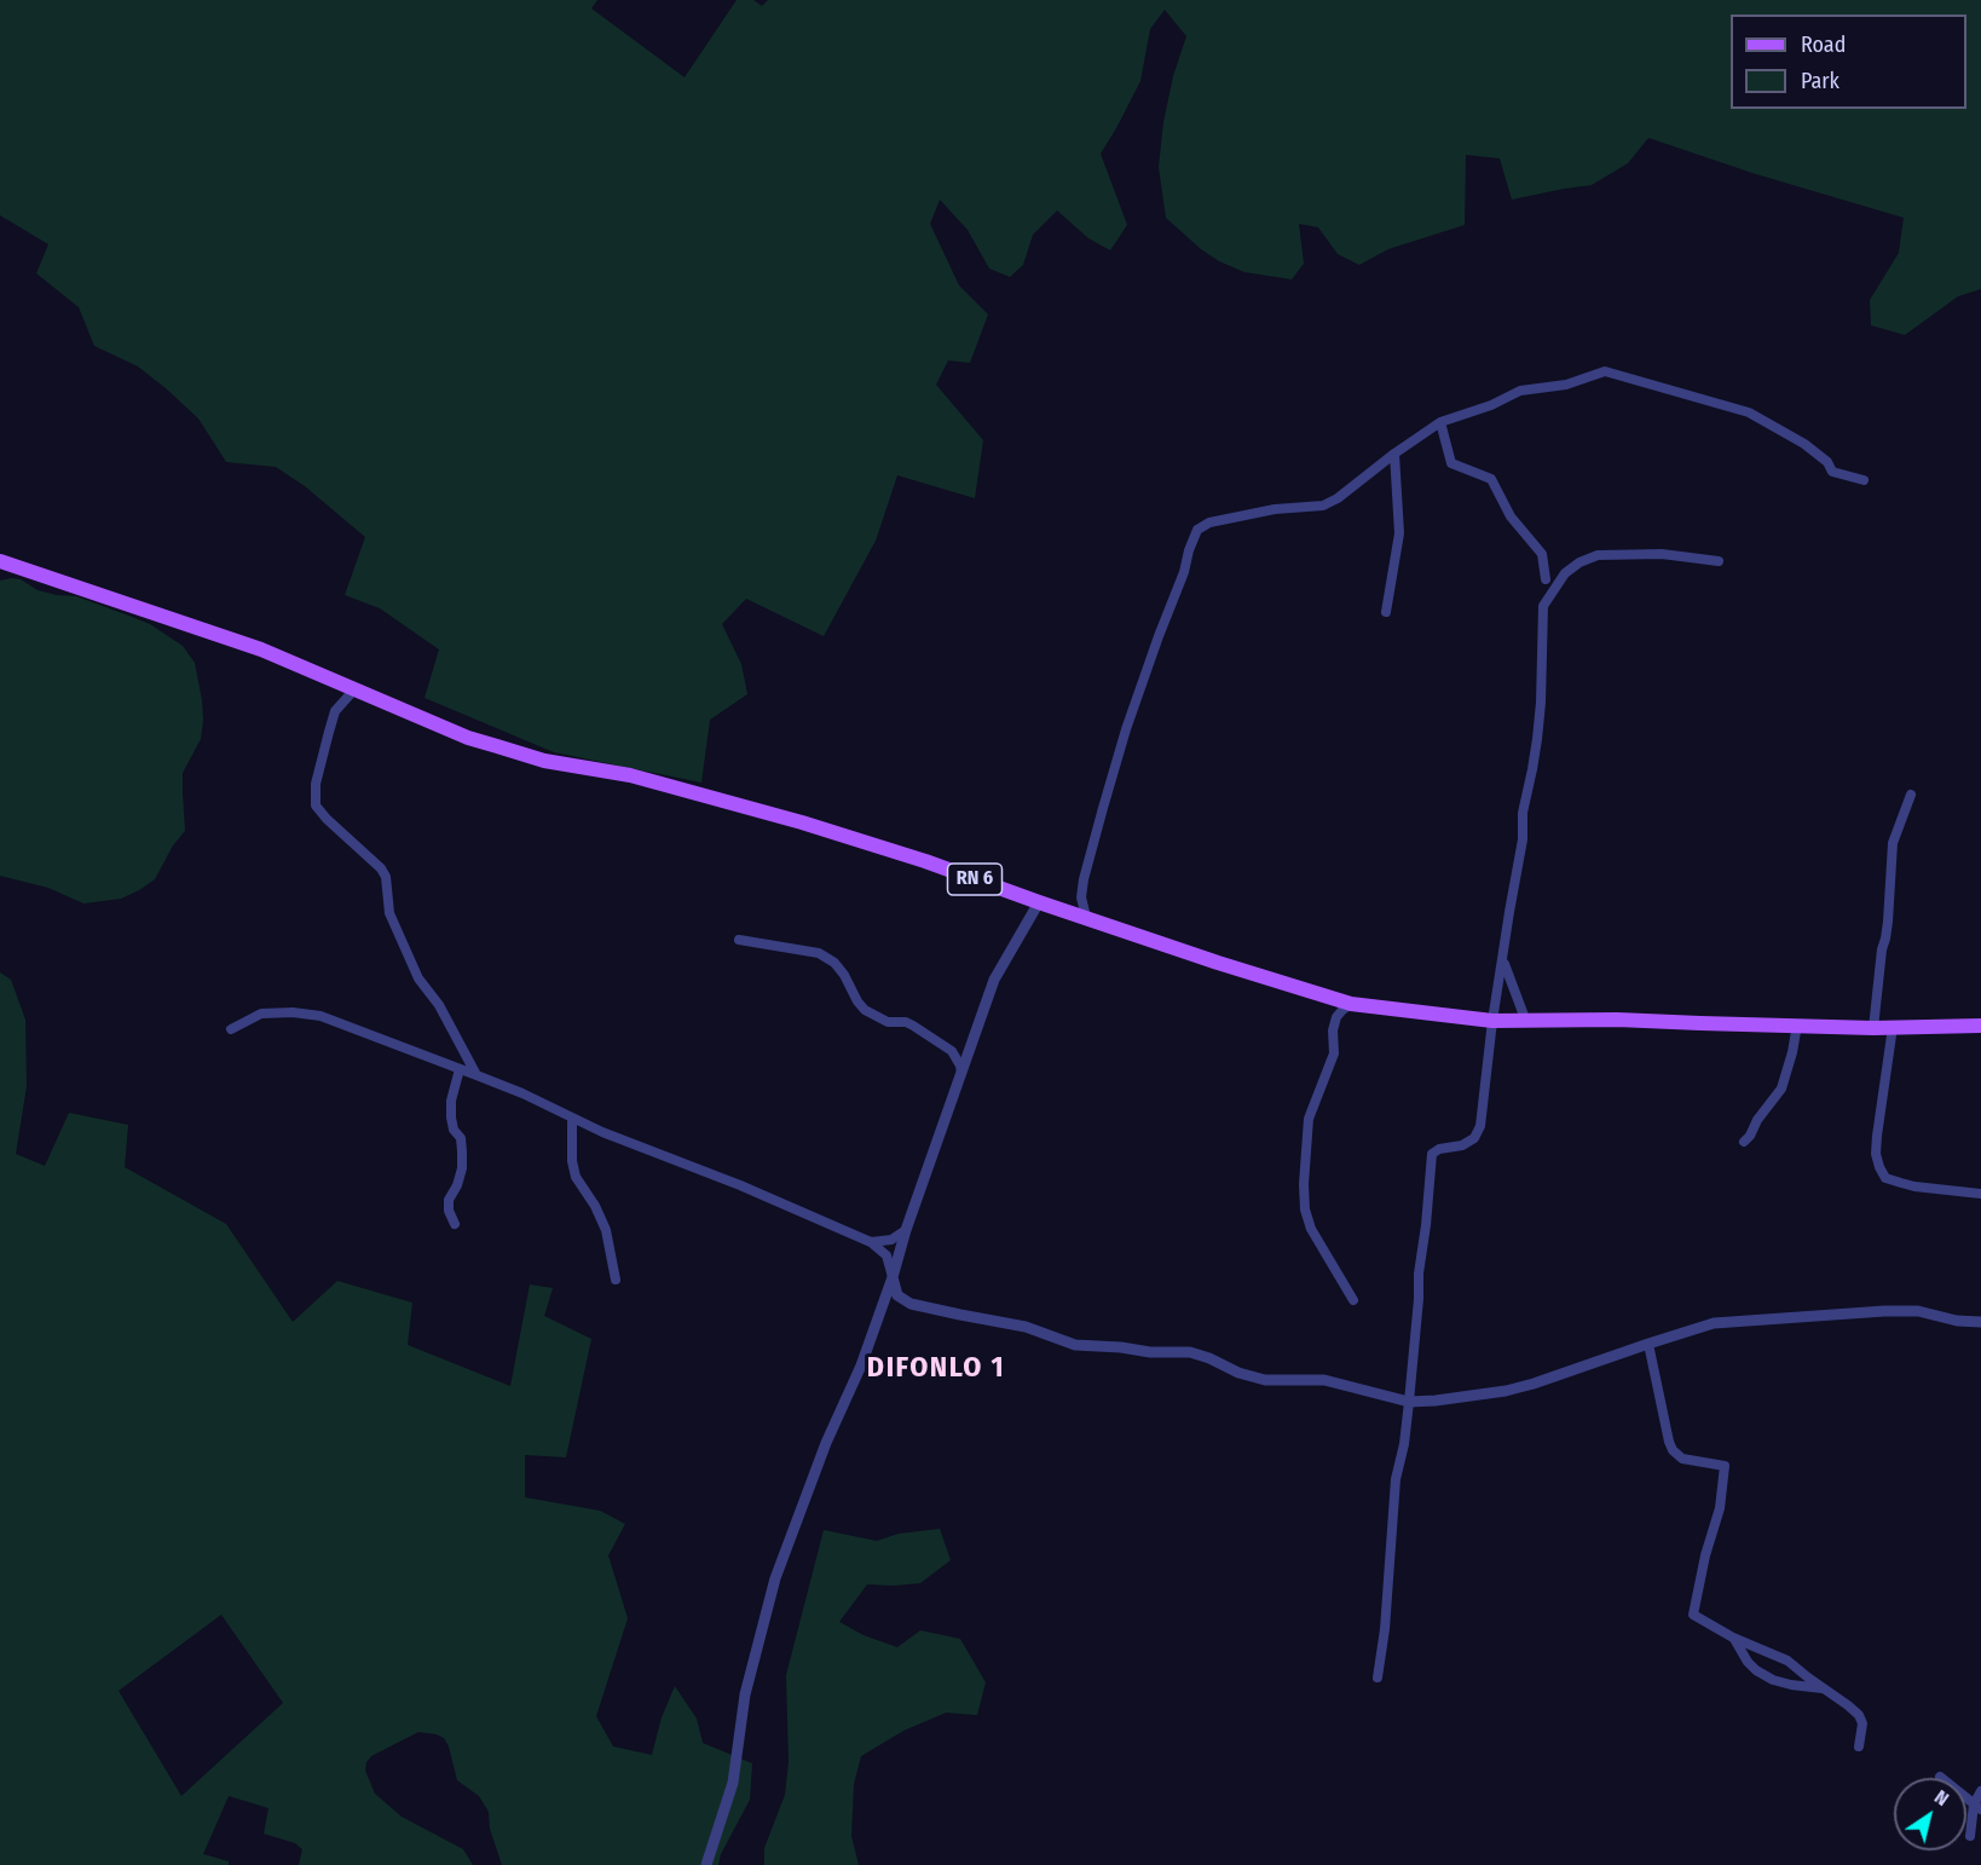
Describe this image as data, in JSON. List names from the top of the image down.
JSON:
{
  "streets": {
    "main road": ["RN 6"]
  },
  "districts": ["DIFONLO 1"],
  "legend": ["Road", "Park"],
  "north": "top right"
}
